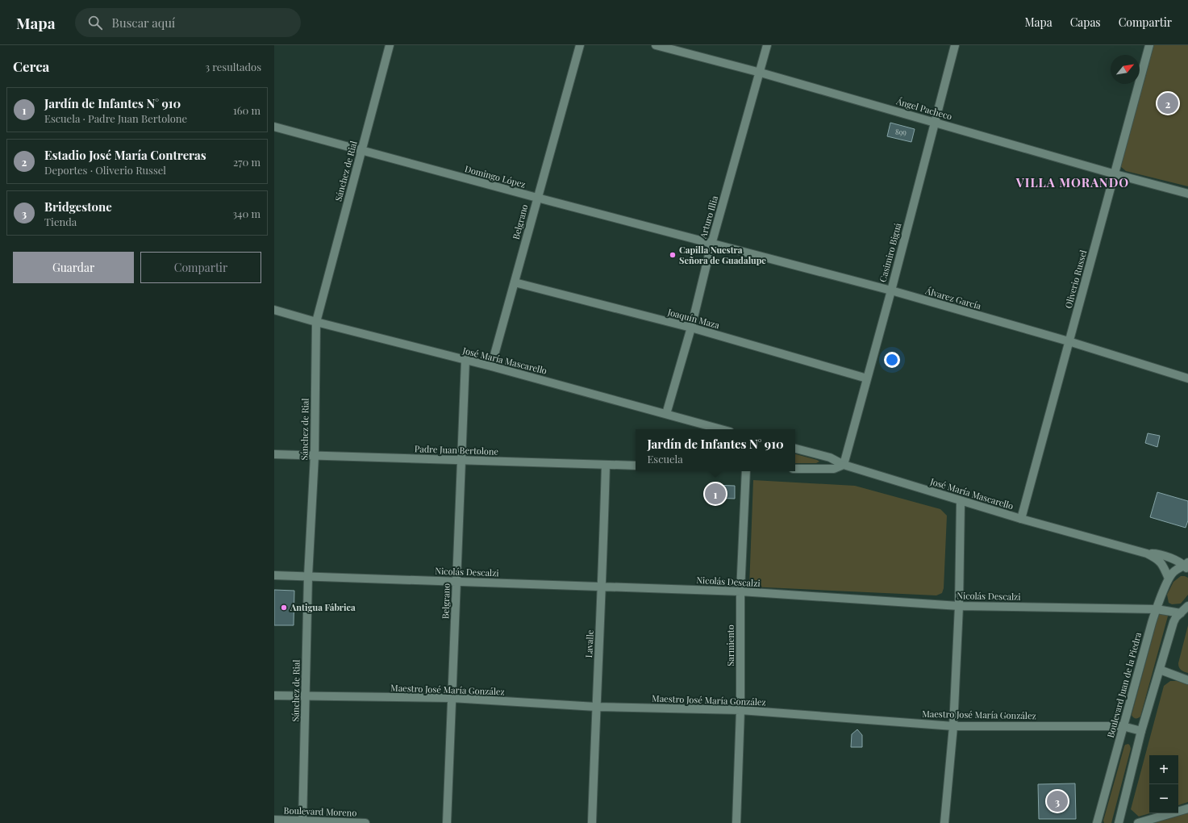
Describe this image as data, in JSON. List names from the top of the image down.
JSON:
{
  "streets": {
    "street": [
      "Ángel Pacheco",
      "Sánchez de Rial",
      "Domingo López",
      "Arturo Illia",
      "Belgrano",
      "Casimiro Biguá",
      "Oliverio Russel",
      "Álvarez García",
      "Joaquín Maza",
      "José María Mascarello",
      "Padre Juan Bertolone",
      "Nicolás Descalzi",
      "Lavalle",
      "Sarmiento",
      "Boulevard Juan de la Piedra",
      "Maestro José María González",
      "Boulevard Moreno"
    ]
  },
  "crossings": [
    ["Ángel Pacheco", "Arturo Illia"],
    ["Ángel Pacheco", "Casimiro Biguá"],
    ["Ángel Pacheco", "Oliverio Russel"],
    ["Sánchez de Rial", "Domingo López"],
    ["Sánchez de Rial", "José María Mascarello"],
    ["Sánchez de Rial", "Padre Juan Bertolone"],
    ["Sánchez de Rial", "Nicolás Descalzi"],
    ["Sánchez de Rial", "Maestro José María González"],
    ["Sánchez de Rial", "Boulevard Moreno"],
    ["Domingo López", "Arturo Illia"],
    ["Domingo López", "Belgrano"],
    ["Domingo López", "Álvarez García"],
    ["Arturo Illia", "Álvarez García"],
    ["Arturo Illia", "Joaquín Maza"],
    ["Arturo Illia", "José María Mascarello"],
    ["Belgrano", "Joaquín Maza"],
    ["Belgrano", "José María Mascarello"],
    ["Belgrano", "Padre Juan Bertolone"],
    ["Belgrano", "Nicolás Descalzi"],
    ["Belgrano", "Maestro José María González"],
    ["Casimiro Biguá", "Álvarez García"],
    ["Casimiro Biguá", "Joaquín Maza"],
    ["Casimiro Biguá", "José María Mascarello"],
    ["Oliverio Russel", "Álvarez García"],
    ["Oliverio Russel", "José María Mascarello"],
    ["Padre Juan Bertolone", "Lavalle"],
    ["Nicolás Descalzi", "Lavalle"],
    ["Nicolás Descalzi", "Sarmiento"],
    ["Nicolás Descalzi", "Boulevard Juan de la Piedra"],
    ["Lavalle", "Maestro José María González"],
    ["Sarmiento", "Maestro José María González"],
    ["Boulevard Juan de la Piedra", "Maestro José María González"]
  ],
  "districts": ["VILLA MORANDO"],
  "places": ["Capilla Nuestra Señora de Guadalupe", "Antigua Fábrica"],
  "house_numbers": ["899"],
  "north": "top right",
  "page": {
    "header": "Mapa",
    "search": "Buscar aquí",
    "nav": ["Mapa", "Capas", "Compartir"],
    "heading": ["Cerca", "3 resultados"],
    "list": [
      {
        "mark": "1",
        "name": "Jardín de Infantes N° 910",
        "note": "Escuela · Padre Juan Bertolone",
        "value": "160 m"
      },
      {
        "mark": "2",
        "name": "Estadio José María Contreras",
        "note": "Deportes · Oliverio Russel",
        "value": "270 m"
      },
      {
        "mark": "3",
        "name": "Bridgestone",
        "note": "Tienda",
        "value": "340 m"
      }
    ],
    "pins": ["2", "1", "3"],
    "buttons": ["Guardar", "Compartir"],
    "popup": ["Jardín de Infantes N° 910", "Escuela"],
    "map_buttons": ["+", "−"]
  }
}
